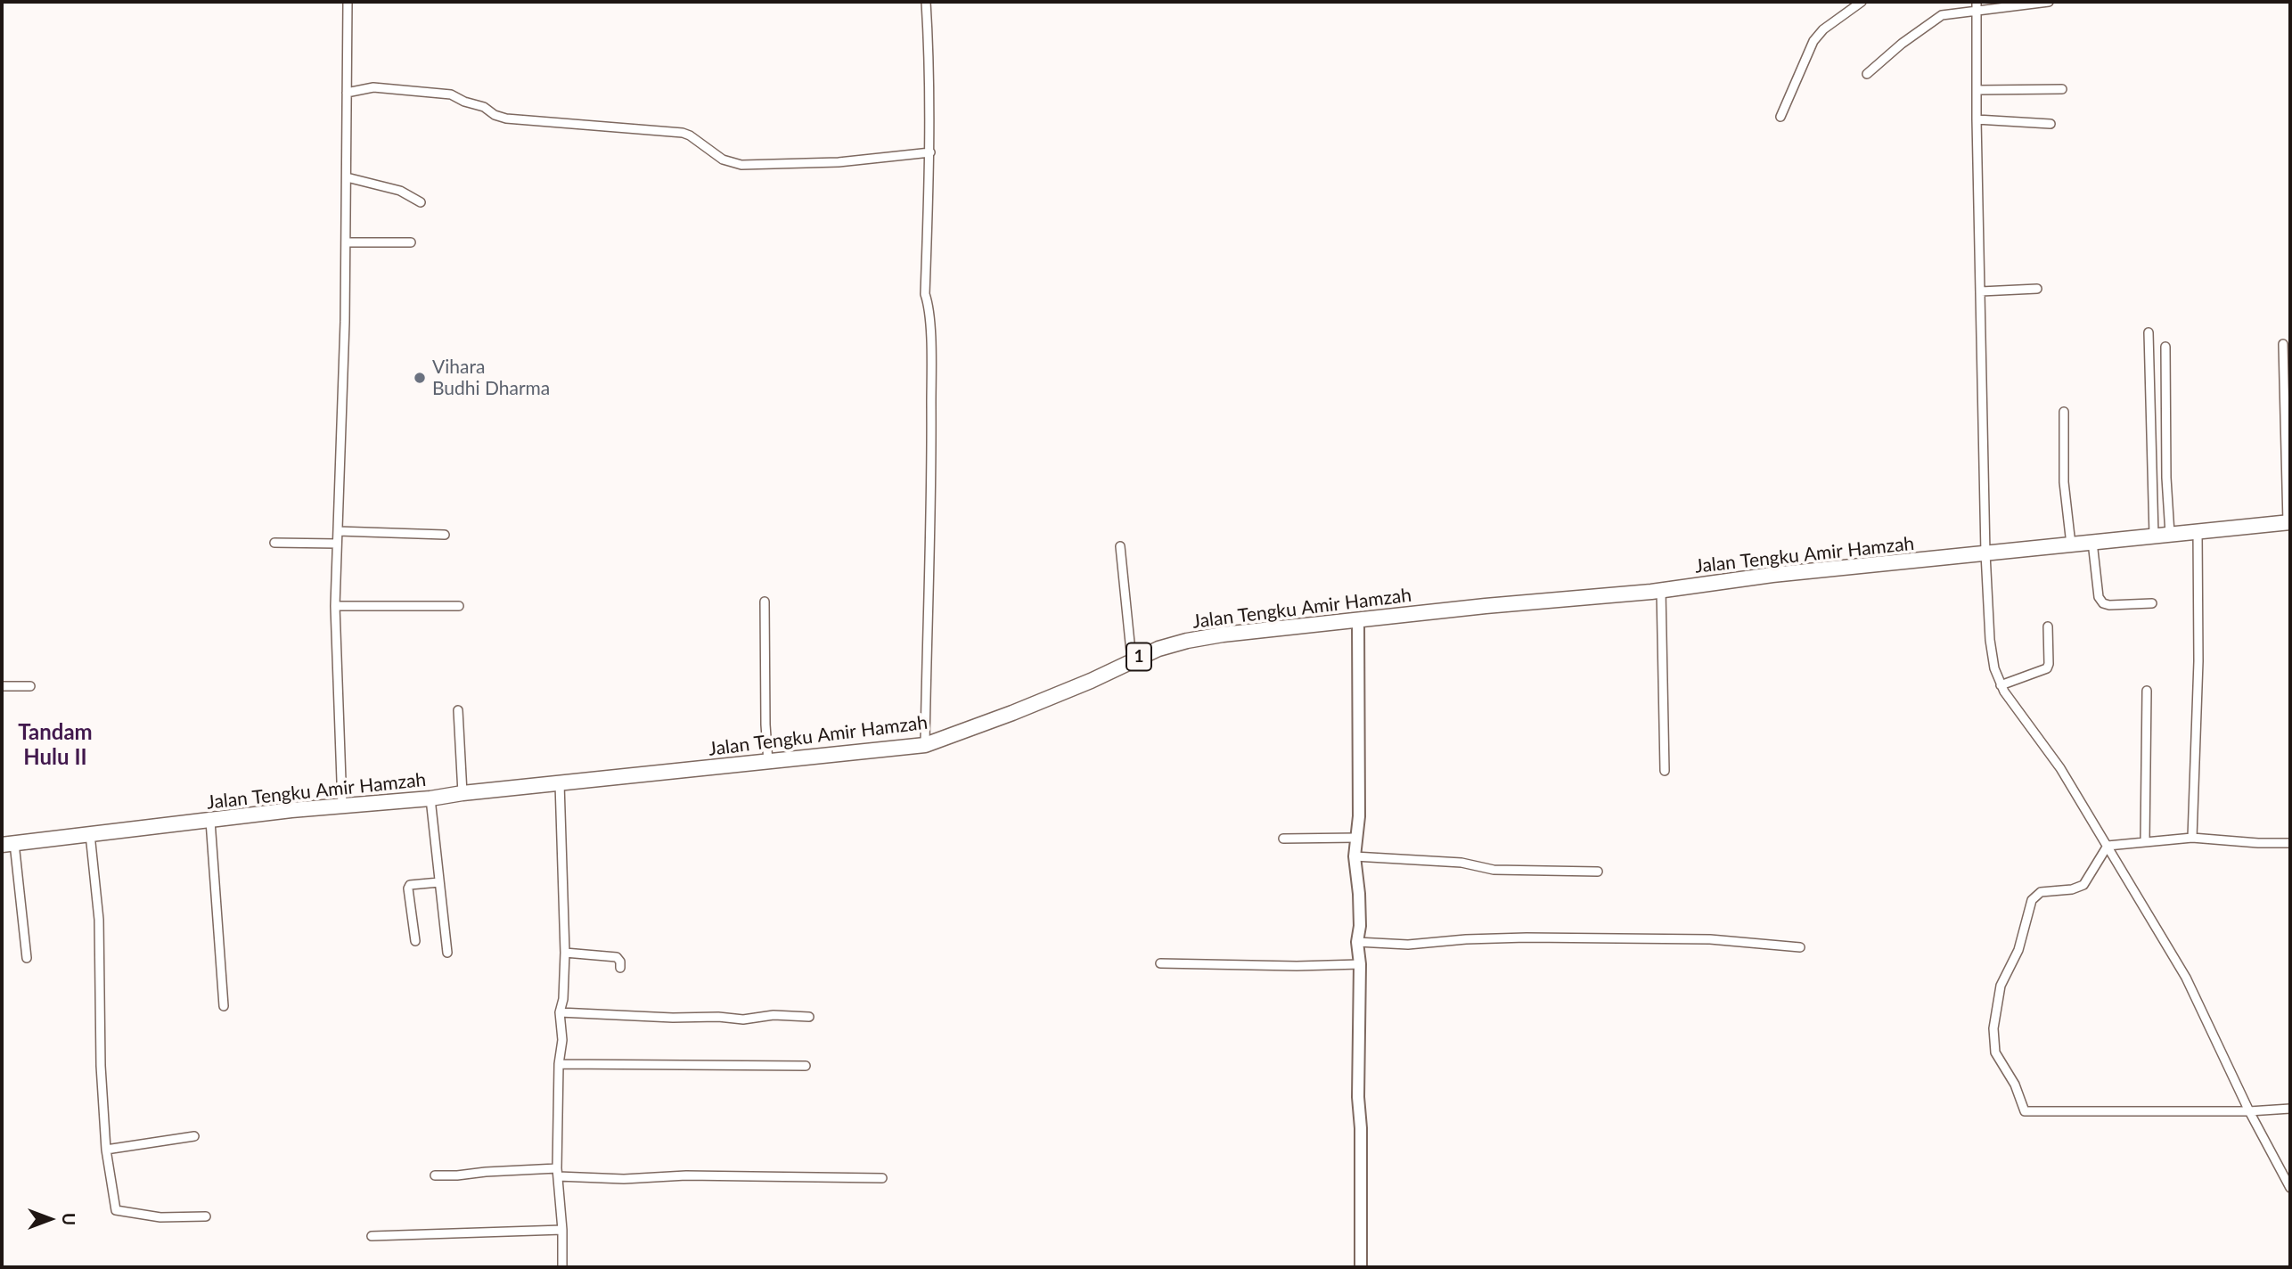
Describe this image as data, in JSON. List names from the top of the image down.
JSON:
{
  "streets": {
    "highway": ["Jalan Tengku Amir Hamzah", "1"]
  },
  "districts": ["Tandam Hulu II"],
  "places": ["Vihara Budhi Dharma"],
  "north": "right"
}
